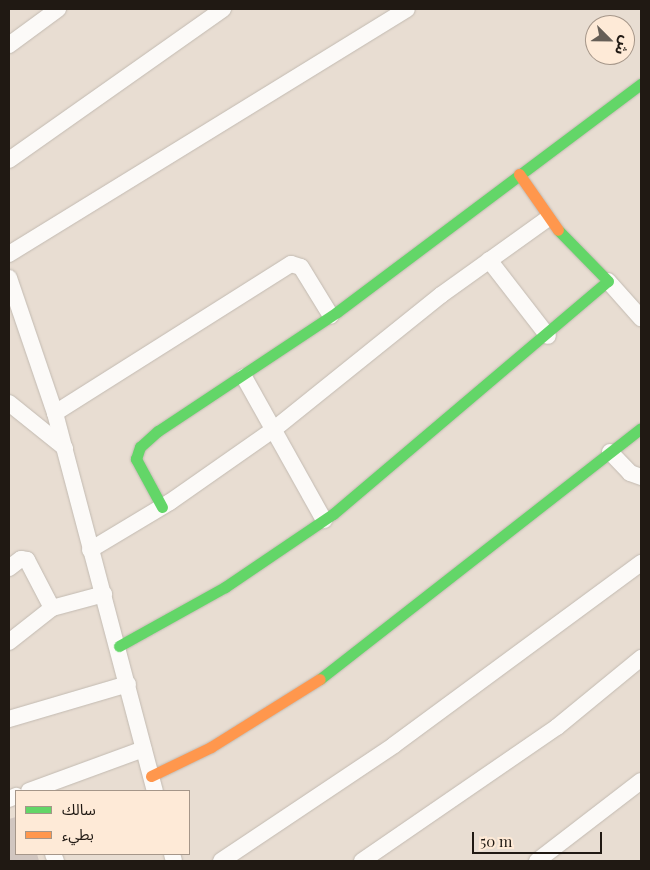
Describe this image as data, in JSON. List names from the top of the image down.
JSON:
{
  "legend": ["سالك", "بطيء"],
  "scale_bar": "50 m",
  "north": "bottom right"
}
